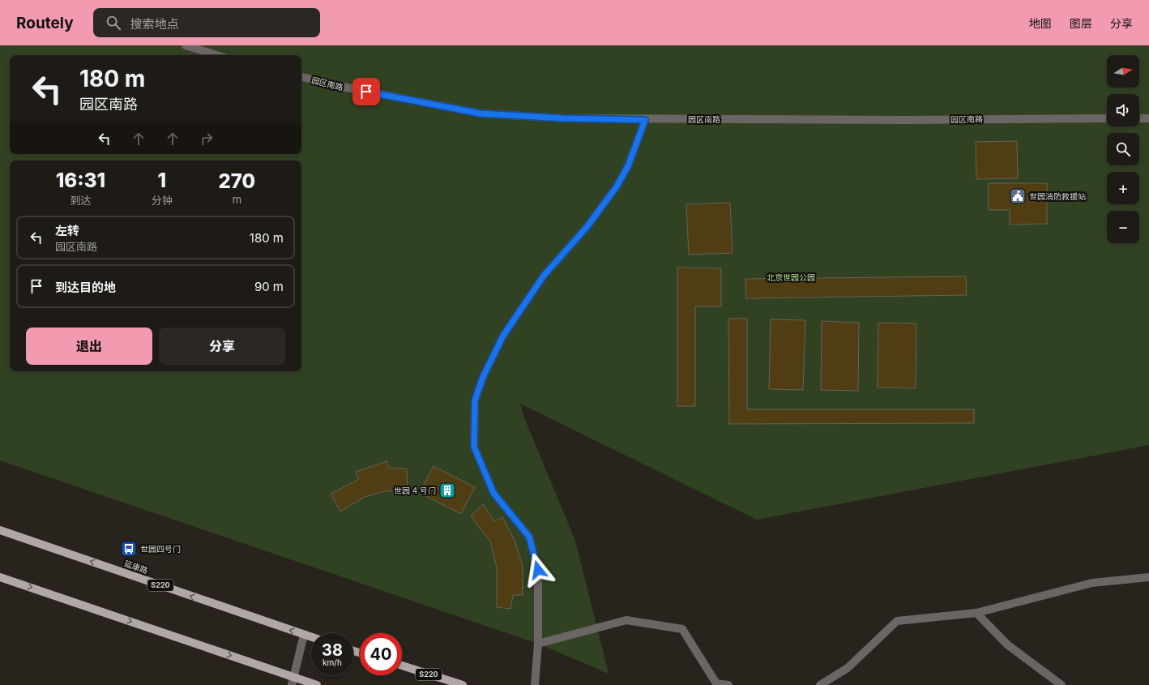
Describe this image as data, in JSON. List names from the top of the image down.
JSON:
{
  "streets": {
    "main road": ["延康路", "S220"],
    "street": ["园区南路"]
  },
  "parks": ["北京世园公园"],
  "places": {
    "public building": ["世园消防救援站"],
    "building": ["世园 4 号门"],
    "bus stop": ["世园四号门"]
  },
  "north": "right",
  "page": {
    "header": "Routely",
    "search": "搜索地点",
    "nav": ["地图", "图层", "分享"],
    "map_buttons": ["+", "−"],
    "turn": ["180 m", "园区南路"],
    "eta": [
      "16:31",
      "到达",
      "1",
      "分钟",
      "270",
      "m"
    ],
    "list": [
      {
        "name": "左转",
        "note": "园区南路",
        "value": "180 m"
      },
      {
        "name": "到达目的地",
        "value": "90 m"
      }
    ],
    "buttons": ["退出", "分享"],
    "speed": "38 km/h",
    "limit": "40"
  }
}
